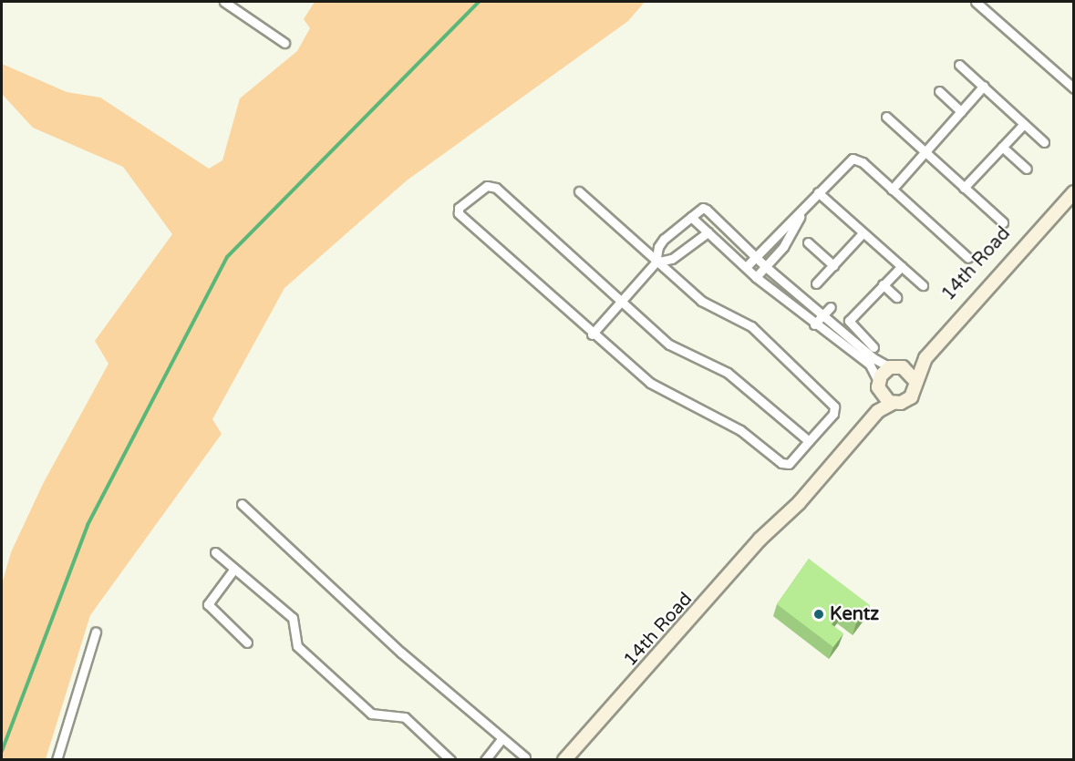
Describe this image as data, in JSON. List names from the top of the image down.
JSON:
{
  "streets": {
    "street": ["14th Road"]
  },
  "places": ["Kentz"]
}
